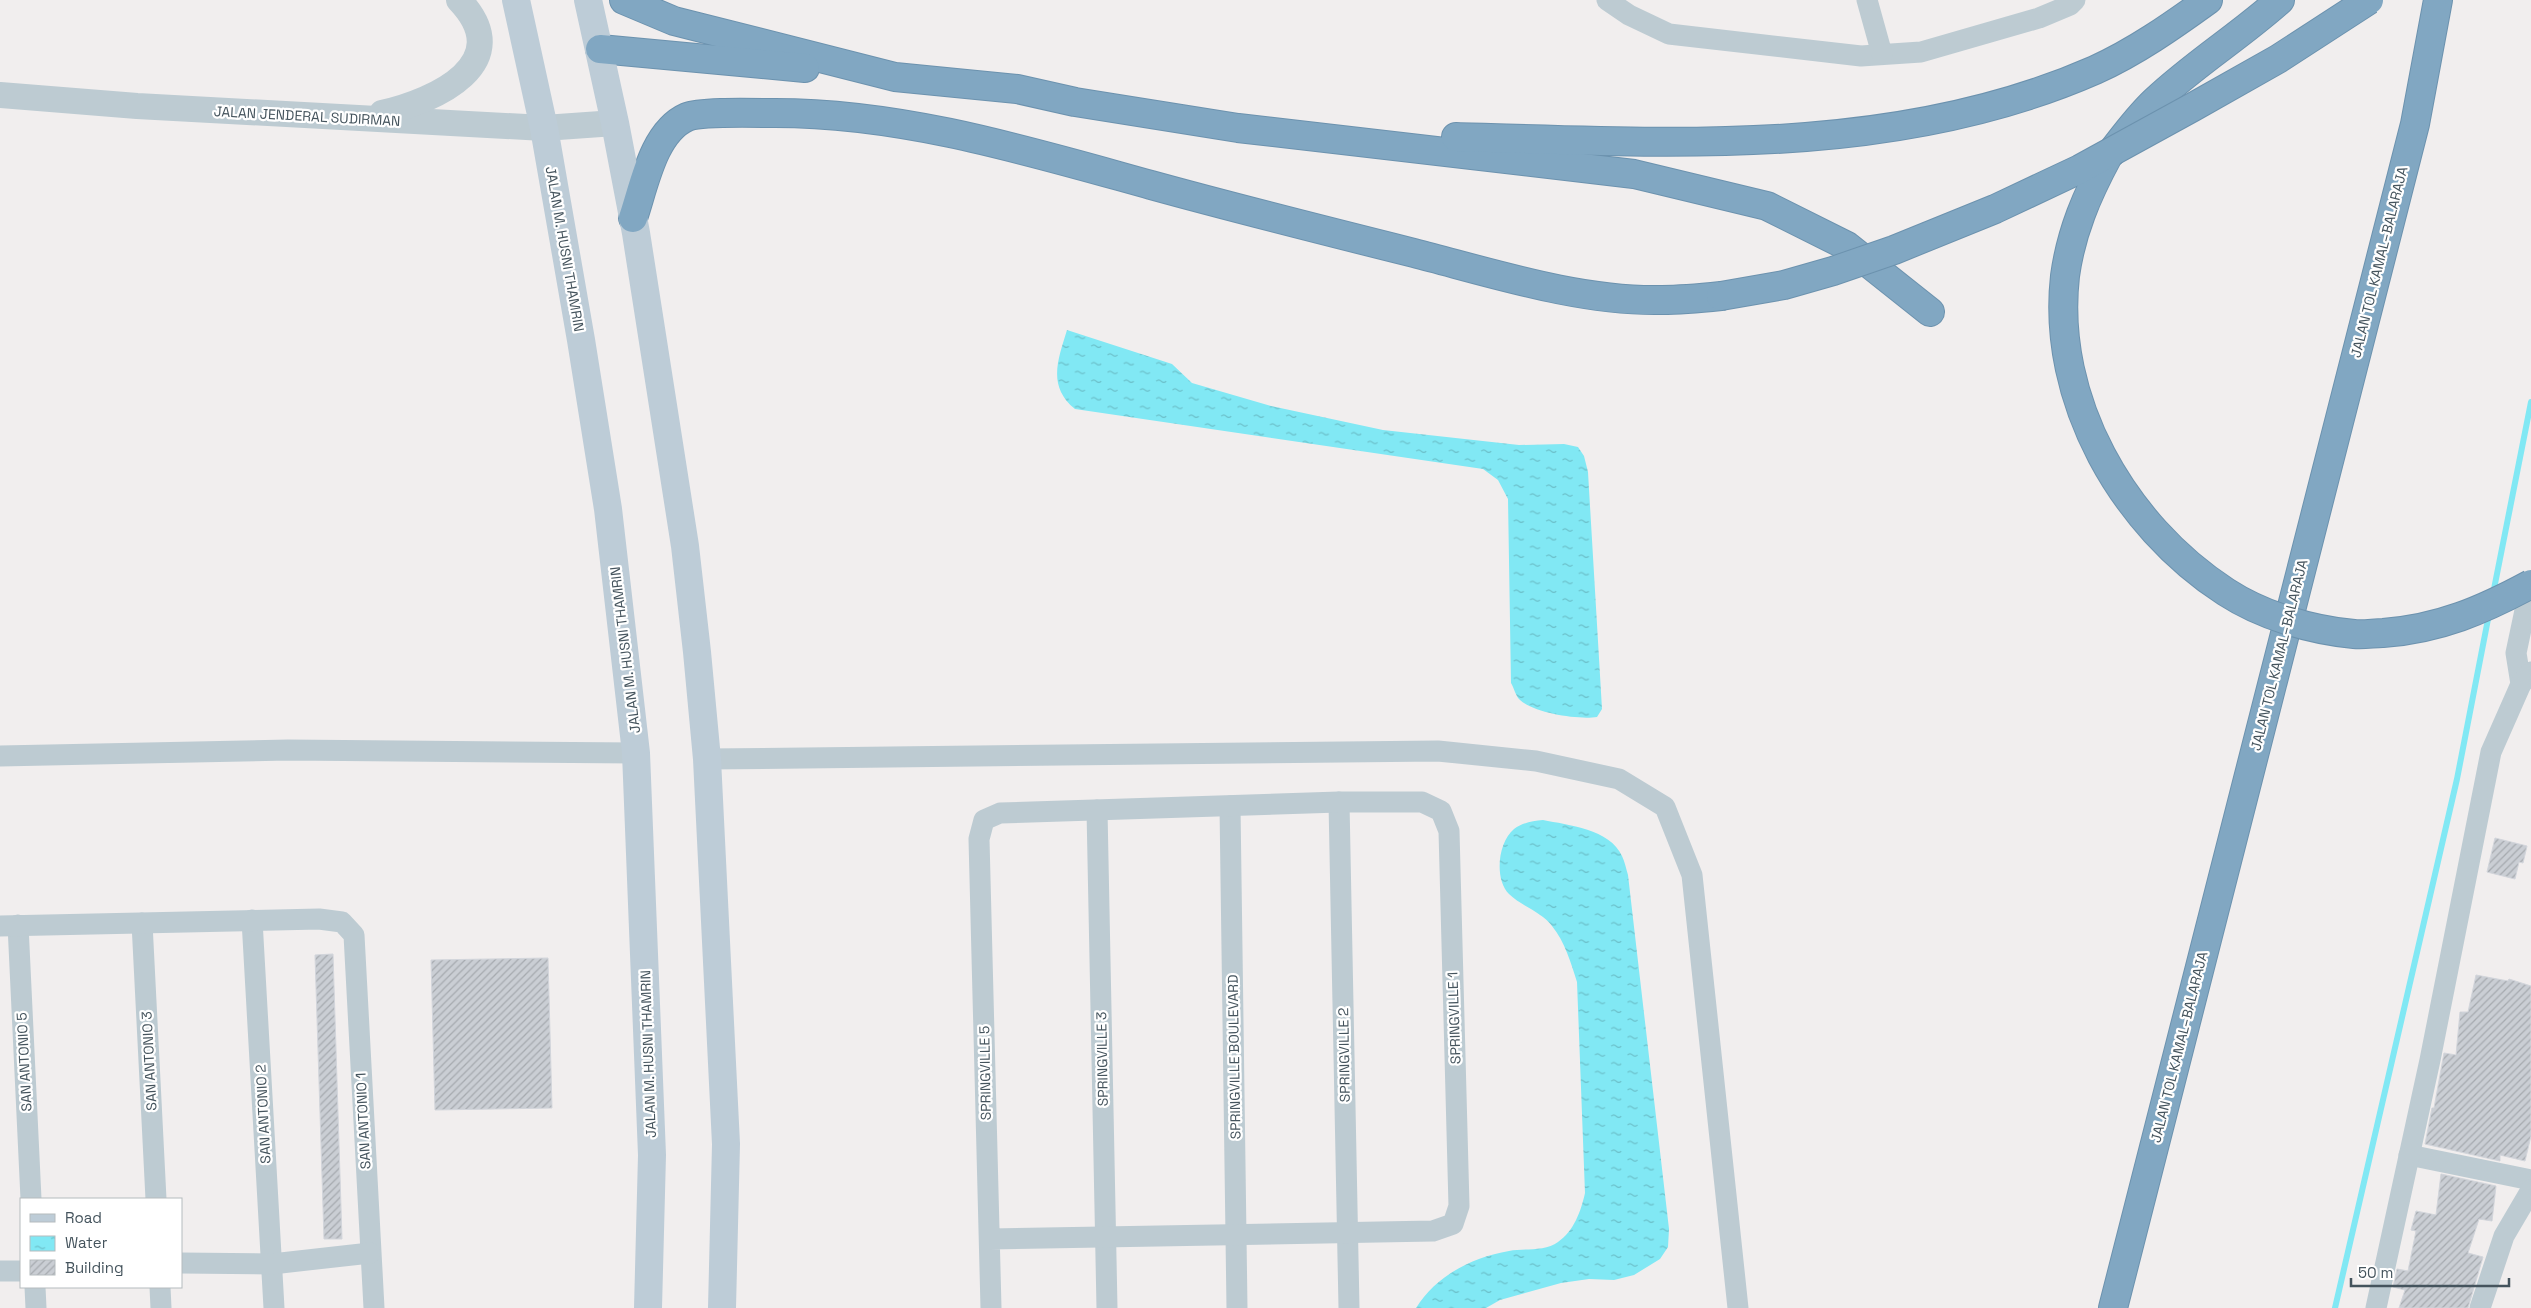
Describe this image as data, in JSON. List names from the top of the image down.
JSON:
{
  "streets": {
    "highway": ["JALAN TOL KAMAL–BALARAJA"],
    "main road": ["JALAN M. HUSNI THAMRIN"],
    "street": [
      "JALAN JENDERAL SUDIRMAN",
      "SPRINGVILLE 1",
      "SPRINGVILLE 2",
      "SPRINGVILLE BOULEVARD",
      "SPRINGVILLE 3",
      "SAN ANTONIO 3",
      "SAN ANTONIO 5",
      "SPRINGVILLE 5",
      "SAN ANTONIO 2",
      "SAN ANTONIO 1"
    ]
  },
  "crossings": [
    ["JALAN JENDERAL SUDIRMAN", "JALAN M. HUSNI THAMRIN"],
    ["SPRINGVILLE 1", "SPRINGVILLE 2"],
    ["SPRINGVILLE 3", "SPRINGVILLE 5"],
    ["SAN ANTONIO 2", "SAN ANTONIO 1"]
  ],
  "legend": ["Road", "Water", "Building"],
  "scale_bar": "50 m"
}
